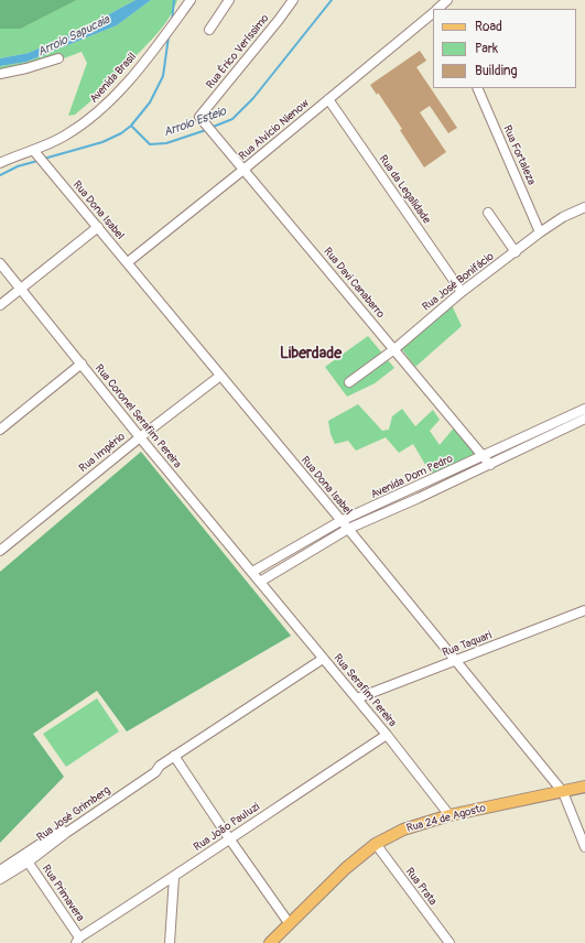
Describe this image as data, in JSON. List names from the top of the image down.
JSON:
{
  "streets": {
    "main road": ["Rua 24 de Agosto"],
    "street": [
      "Rua Érico Veríssimo",
      "Avenida Brasil",
      "Rua Alvício Nienow",
      "Rua Fortaleza",
      "Rua da Legalidade",
      "Rua Dona Isabel",
      "Rua José Bonifácio",
      "Rua Davi Canabarro",
      "Rua Coronel Serafim Pereira",
      "Rua Império",
      "Avenida Dom Pedro",
      "Rua Taquari",
      "Rua Serafim Pereira",
      "Rua José Grimberg",
      "Rua João Pauluzi",
      "Rua Prata",
      "Rua Primavera"
    ]
  },
  "crossings": [
    ["Rua Érico Veríssimo", "Rua Davi Canabarro"],
    ["Avenida Brasil", "Rua Dona Isabel"],
    ["Rua Alvício Nienow", "Rua da Legalidade"],
    ["Rua Alvício Nienow", "Rua Dona Isabel"],
    ["Rua Alvício Nienow", "Rua Davi Canabarro"],
    ["Rua Fortaleza", "Rua José Bonifácio"],
    ["Rua da Legalidade", "Rua José Bonifácio"],
    ["Rua Dona Isabel", "Rua Império"],
    ["Rua Dona Isabel", "Avenida Dom Pedro"],
    ["Rua Dona Isabel", "Rua Taquari"],
    ["Rua Dona Isabel", "Rua 24 de Agosto"],
    ["Rua José Bonifácio", "Rua Davi Canabarro"],
    ["Rua Davi Canabarro", "Avenida Dom Pedro"],
    ["Rua Coronel Serafim Pereira", "Rua Império"],
    ["Rua Coronel Serafim Pereira", "Avenida Dom Pedro"],
    ["Rua Coronel Serafim Pereira", "Rua Serafim Pereira"],
    ["Avenida Dom Pedro", "Rua Serafim Pereira"],
    ["Rua Taquari", "Rua Serafim Pereira"],
    ["Rua Serafim Pereira", "Rua José Grimberg"],
    ["Rua Serafim Pereira", "Rua 24 de Agosto"],
    ["Rua Serafim Pereira", "Rua João Pauluzi"],
    ["Rua José Grimberg", "Rua Primavera"],
    ["Rua 24 de Agosto", "Rua Prata"],
    ["Rua João Pauluzi", "Rua Primavera"]
  ],
  "districts": ["Liberdade"],
  "water": ["Arroio Sapucaia", "Arroio Esteio"],
  "legend": ["Road", "Park", "Building"]
}
